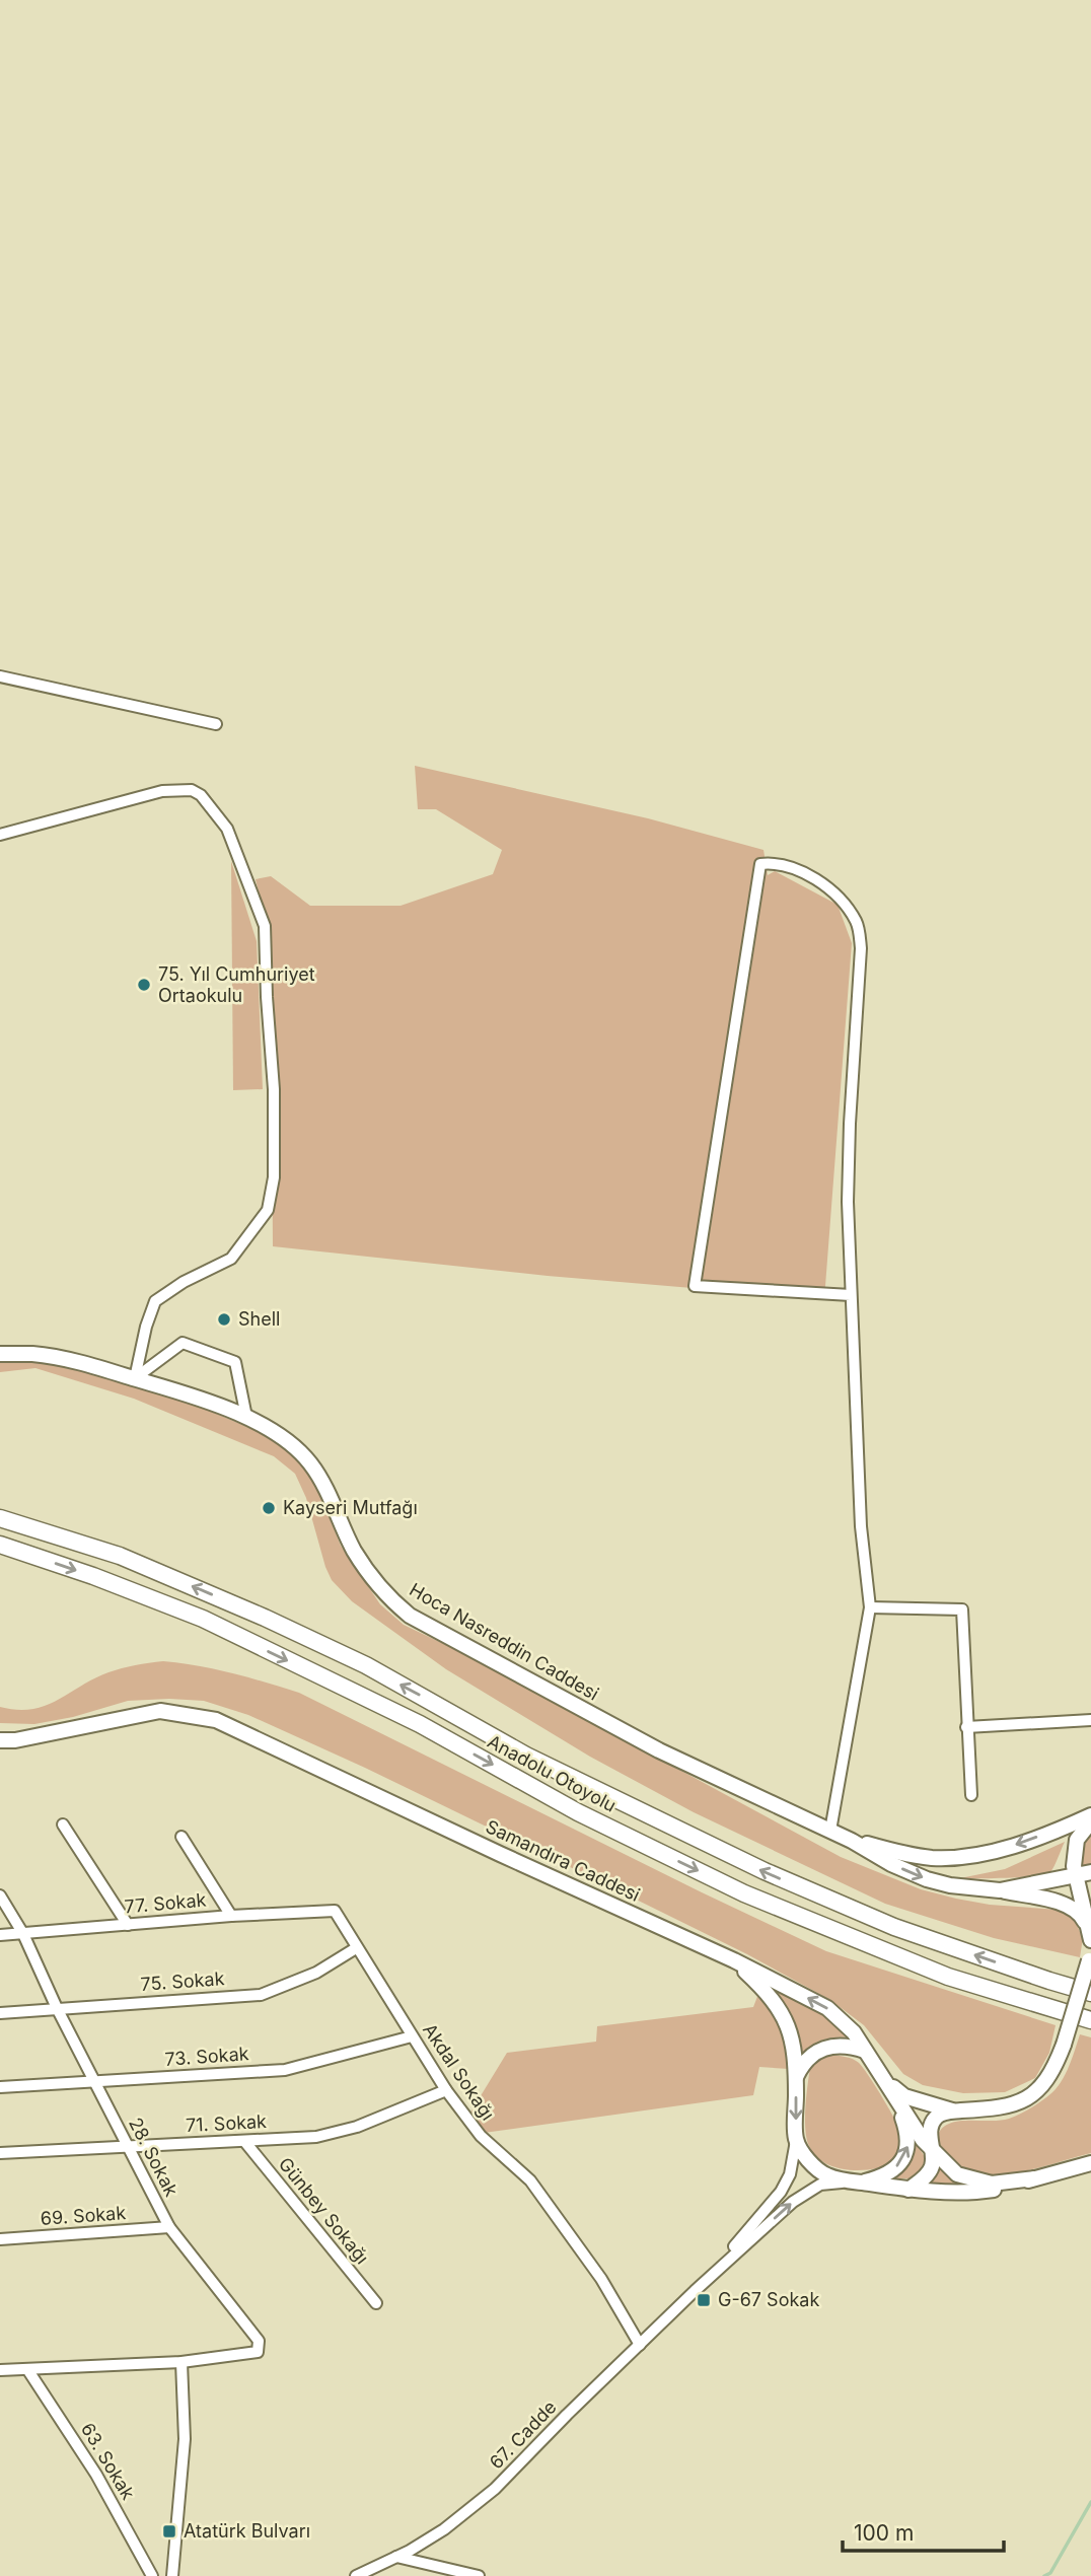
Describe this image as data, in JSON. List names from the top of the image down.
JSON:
{
  "streets": {
    "highway": ["Anadolu Otoyolu"],
    "main road": ["Hoca Nasreddin Caddesi", "Samandıra Caddesi"],
    "street": [
      "77. Sokak",
      "75. Sokak",
      "73. Sokak",
      "Akdal Sokağı",
      "71. Sokak",
      "28. Sokak",
      "Günbey Sokağı",
      "69. Sokak",
      "67. Cadde",
      "63. Sokak"
    ]
  },
  "crossings": [
    ["Samandıra Caddesi", "67. Cadde"],
    ["77. Sokak", "Akdal Sokağı"],
    ["77. Sokak", "28. Sokak"],
    ["75. Sokak", "Akdal Sokağı"],
    ["75. Sokak", "28. Sokak"],
    ["73. Sokak", "Akdal Sokağı"],
    ["73. Sokak", "28. Sokak"],
    ["Akdal Sokağı", "71. Sokak"],
    ["Akdal Sokağı", "67. Cadde"],
    ["71. Sokak", "28. Sokak"],
    ["71. Sokak", "Günbey Sokağı"],
    ["28. Sokak", "69. Sokak"]
  ],
  "places": {
    "other": ["75. Yıl Cumhuriyet Ortaokulu", "Shell", "Kayseri Mutfağı"],
    "transit": ["G-67 Sokak", "Atatürk Bulvarı"]
  },
  "scale_bar": "100 m"
}
